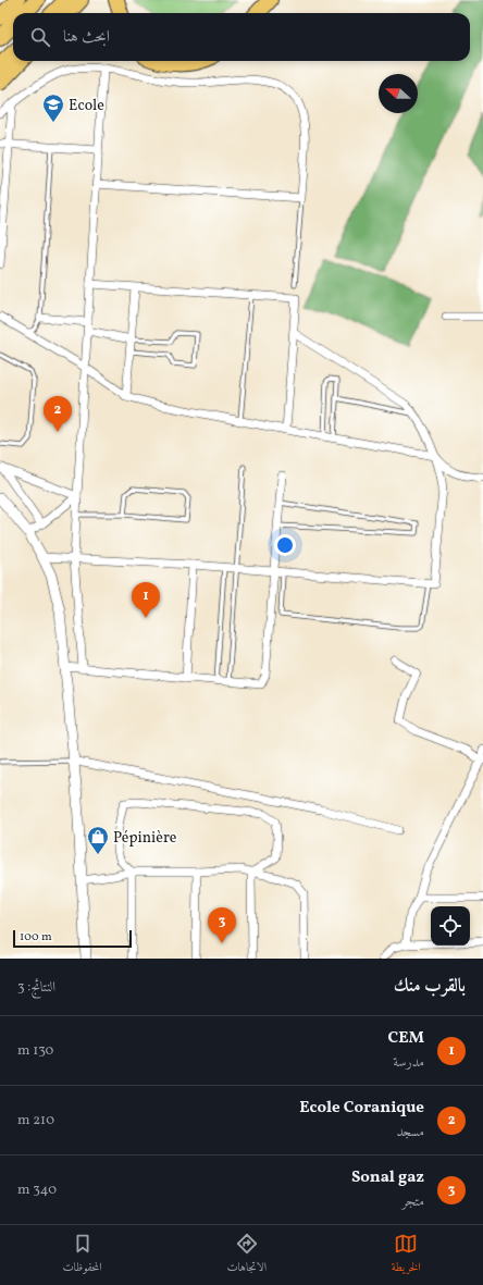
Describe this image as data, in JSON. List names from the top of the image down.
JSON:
{
  "places": {
    "school or university": ["Ecole"],
    "shop": ["Pépinière"]
  },
  "scale_bar": "100 m",
  "north": "left",
  "page": {
    "search": "ابحث هنا",
    "pins": ["2", "1", "3"],
    "scale": "100 m",
    "heading": ["بالقرب منك", "النتائج: 3"],
    "list": [
      {
        "mark": "1",
        "name": "CEM",
        "note": "مدرسة",
        "value": "130 m"
      },
      {
        "mark": "2",
        "name": "Ecole Coranique",
        "note": "مسجد",
        "value": "210 m"
      },
      {
        "mark": "3",
        "name": "Sonal gaz",
        "note": "متجر",
        "value": "340 m"
      }
    ],
    "nav": ["الخريطة", "الاتجاهات", "المحفوظات"]
  }
}
